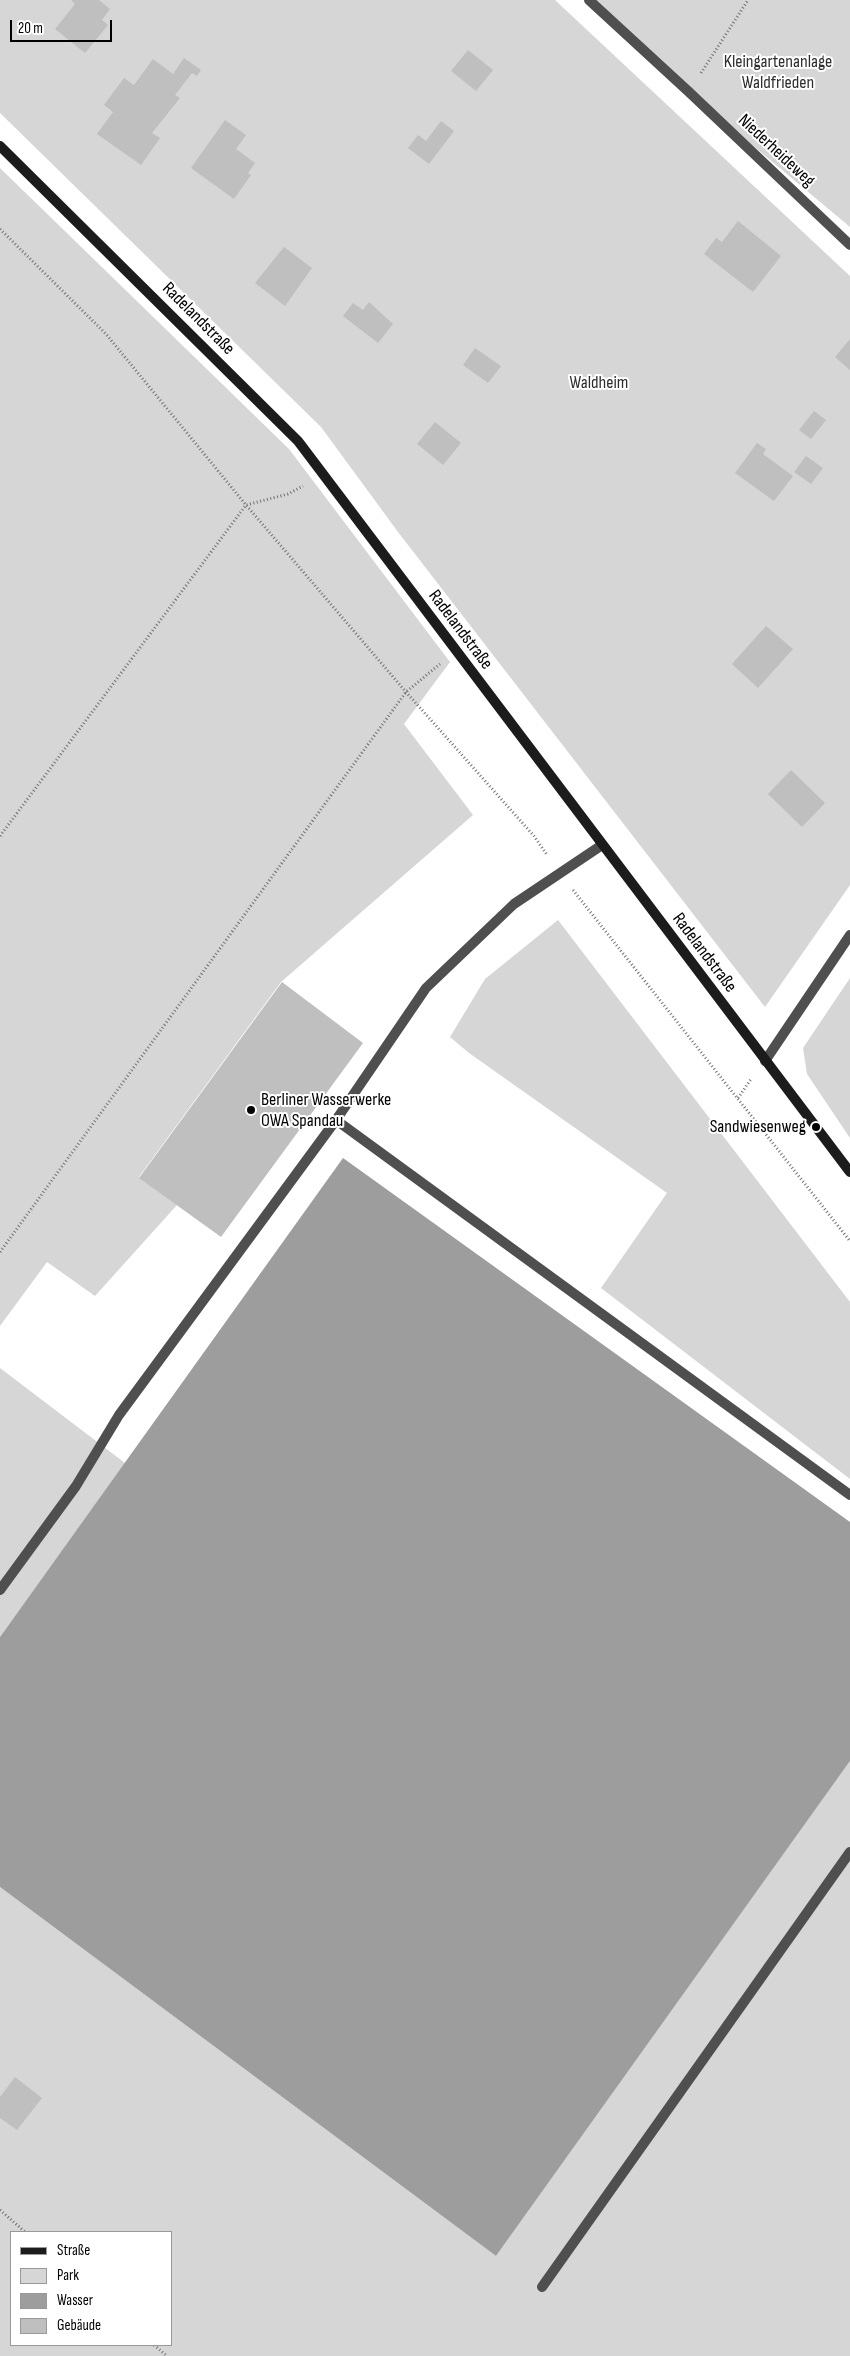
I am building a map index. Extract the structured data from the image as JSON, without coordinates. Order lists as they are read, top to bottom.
{
  "streets": {
    "street": ["Niederheideweg", "Radelandstraße"]
  },
  "parks": ["Kleingartenanlage Waldfrieden", "Waldheim"],
  "places": ["Berliner Wasserwerke OWA Spandau", "Sandwiesenweg"],
  "legend": [
    "Straße",
    "Park",
    "Wasser",
    "Gebäude"
  ],
  "scale_bar": "20 m"
}
